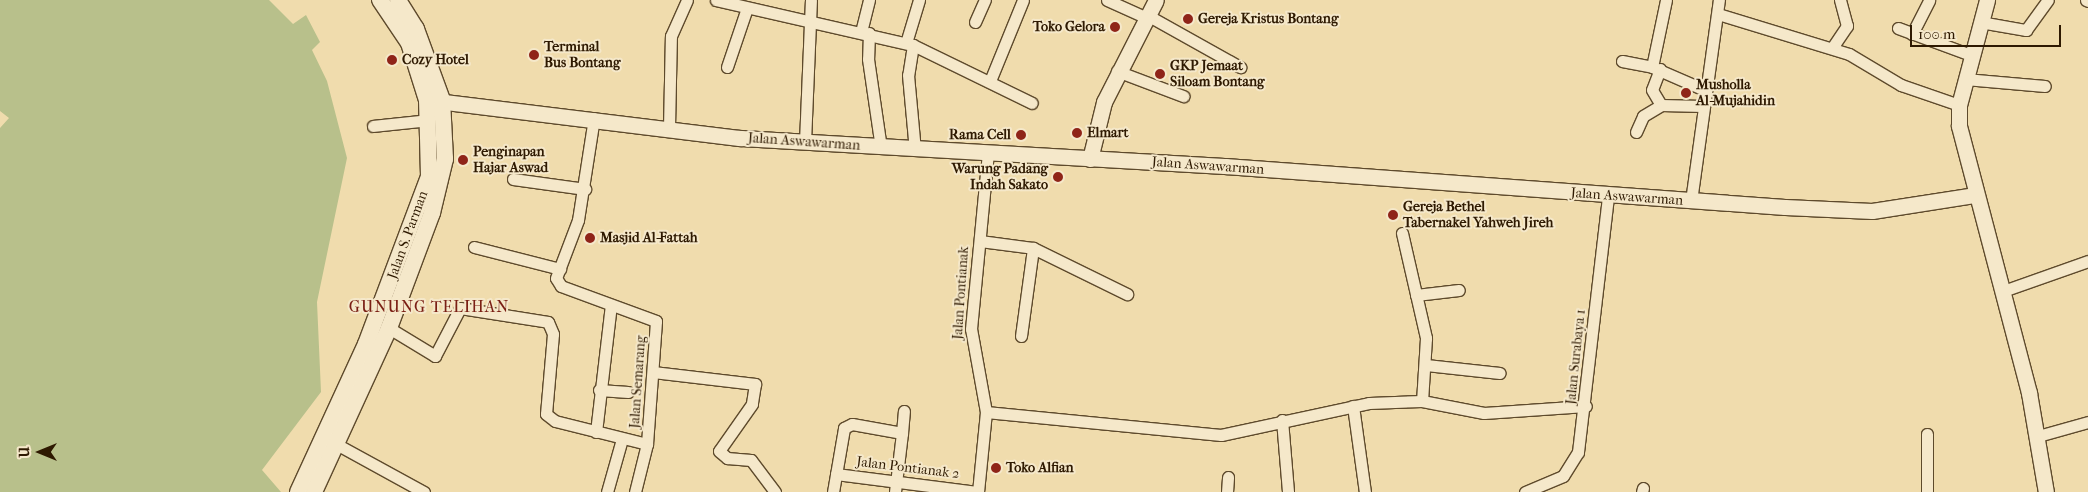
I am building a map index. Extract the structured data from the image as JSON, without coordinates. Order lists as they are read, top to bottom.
{
  "streets": {
    "main road": ["Jalan S. Parman"],
    "street": [
      "Jalan Aswawarman",
      "Jalan Pontianak",
      "Jalan Surabaya 1",
      "Jalan Semarang",
      "Jalan Pontianak 2"
    ]
  },
  "crossings": [
    ["Jalan Aswawarman", "Jalan S. Parman"],
    ["Jalan Aswawarman", "Jalan Pontianak"],
    ["Jalan Aswawarman", "Jalan Surabaya 1"],
    ["Jalan Pontianak", "Jalan Pontianak 2"]
  ],
  "districts": ["GUNUNG TELIHAN"],
  "places": [
    "Gereja Kristus Bontang",
    "Toko Gelora",
    "Terminal Bus Bontang",
    "Cozy Hotel",
    "GKP Jemaat Siloam Bontang",
    "Musholla Al-Mujahidin",
    "Elmart",
    "Rama Cell",
    "Penginapan Hajar Aswad",
    "Warung Padang Indah Sakato",
    "Gereja Bethel Tabernakel Yahweh Jireh",
    "Masjid Al-Fattah",
    "Toko Alfian"
  ],
  "scale_bar": "100 m",
  "north": "left"
}
